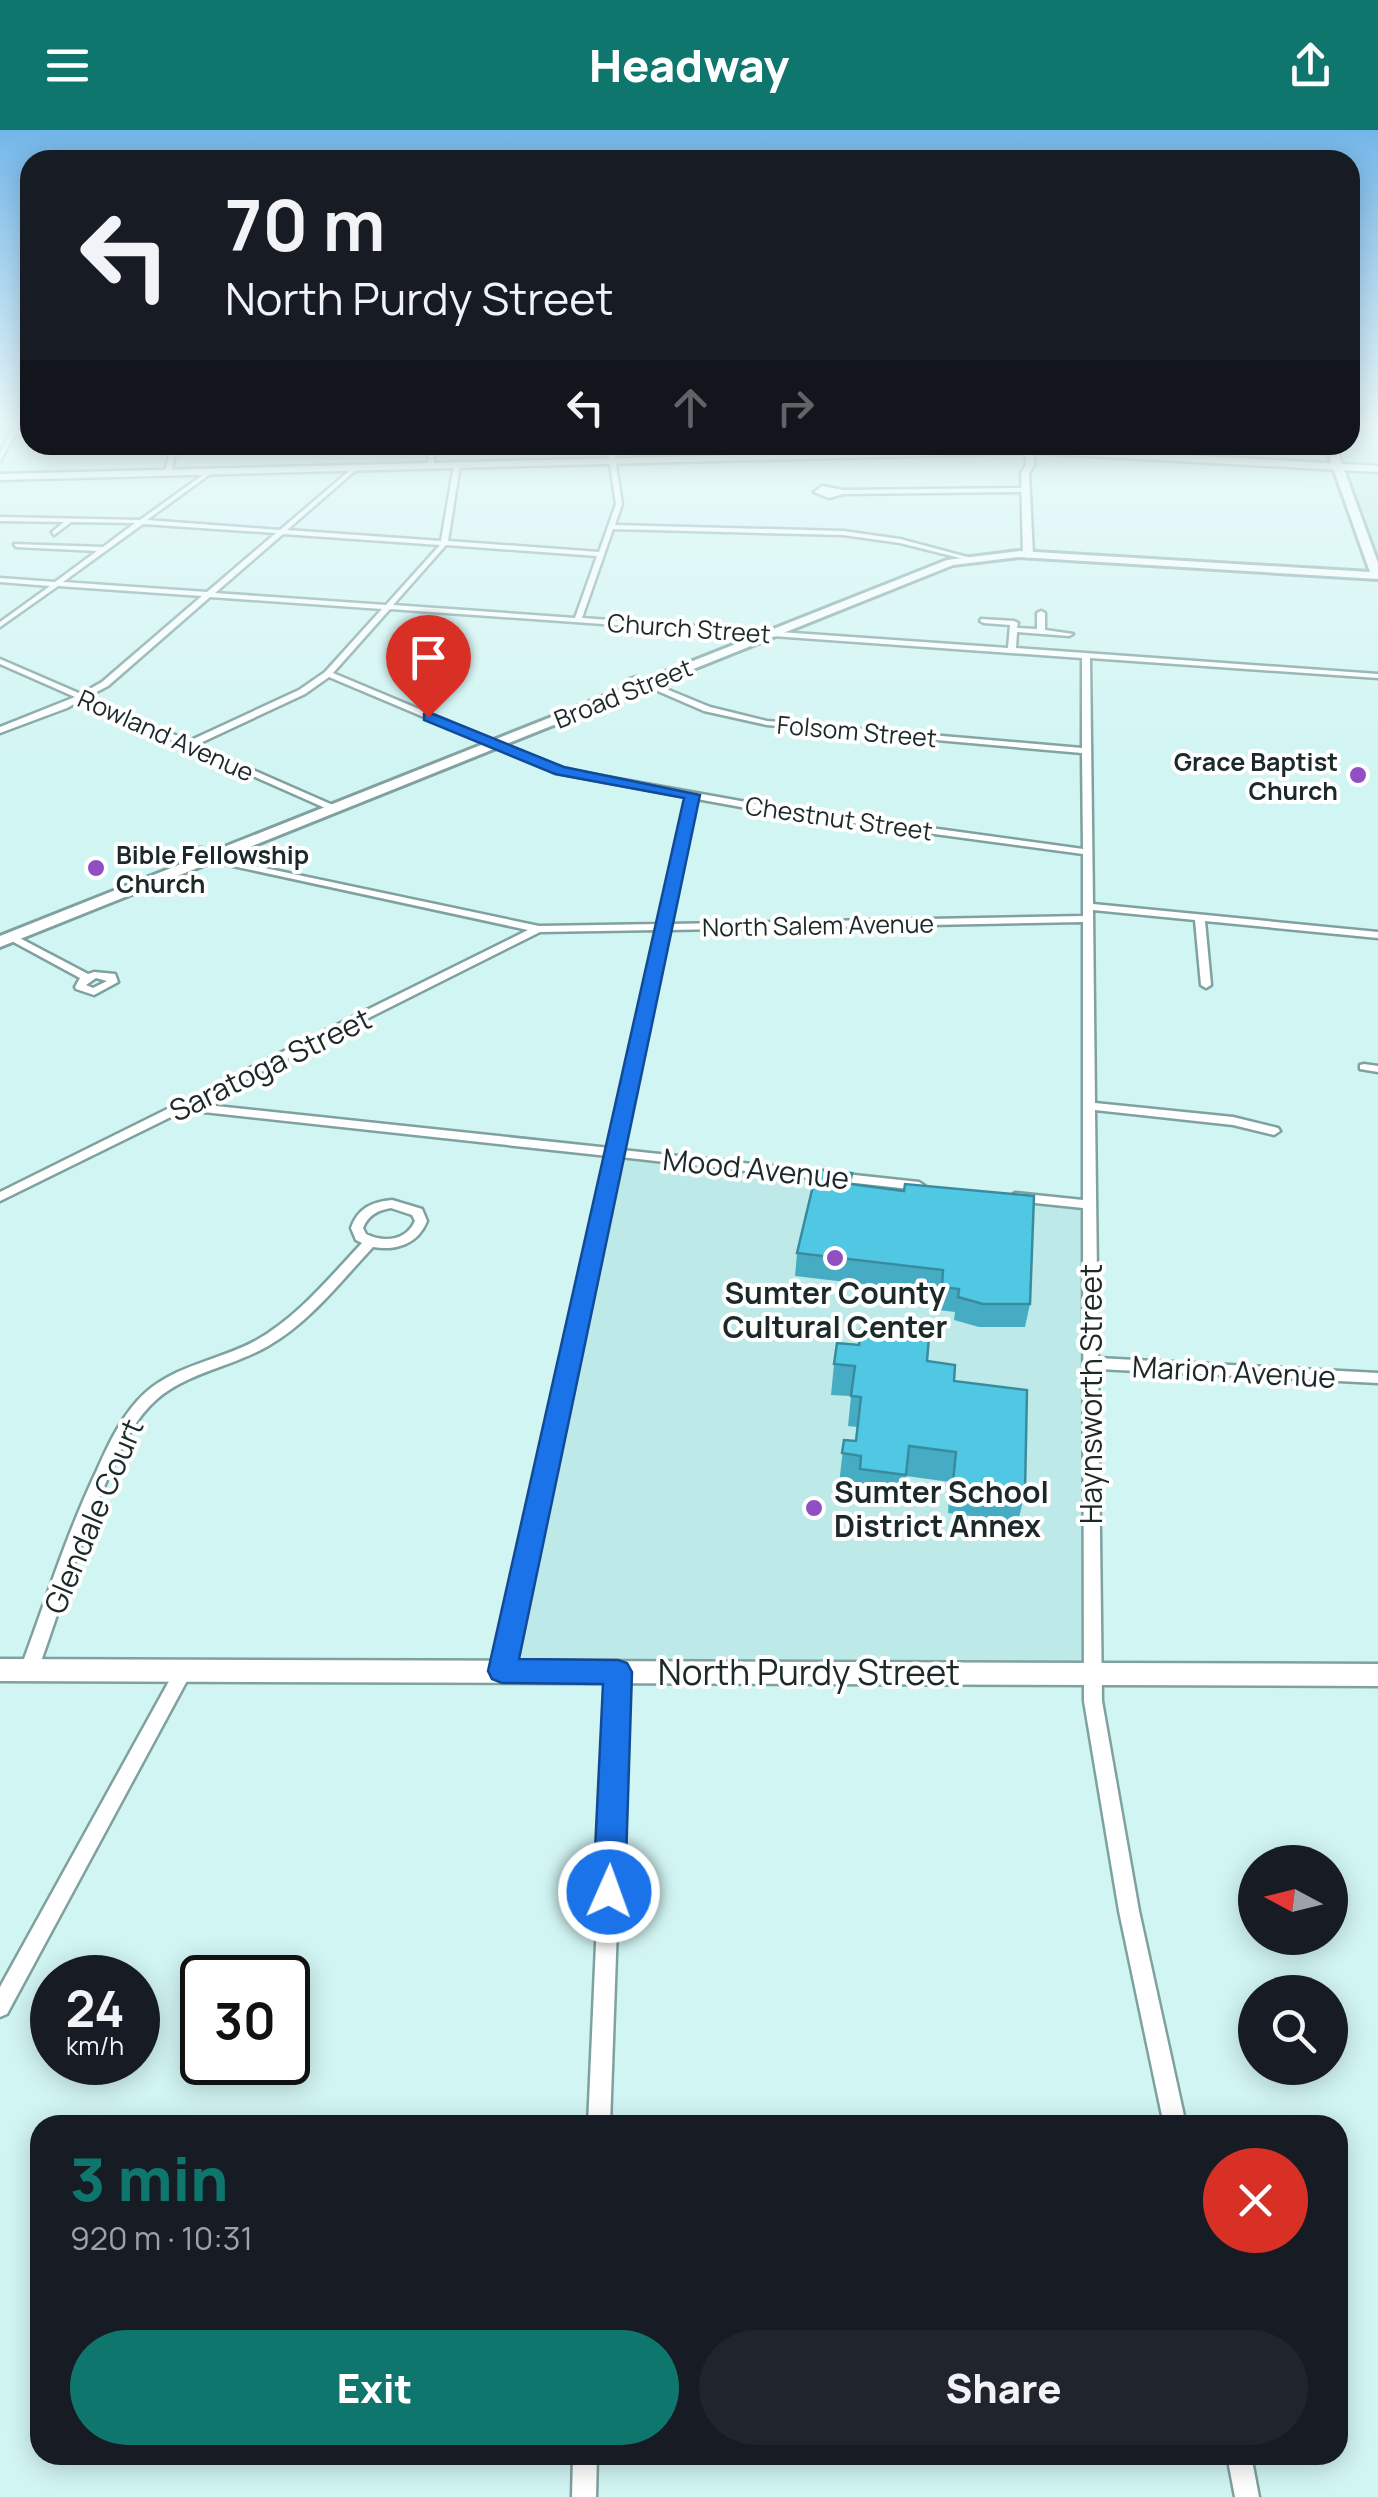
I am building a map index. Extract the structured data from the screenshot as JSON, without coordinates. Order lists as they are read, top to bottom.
{
  "streets": {
    "main road": ["Broad Street", "North Purdy Street"],
    "street": [
      "Church Street",
      "Folsom Street",
      "Rowland Avenue",
      "Chestnut Street",
      "North Salem Avenue",
      "Saratoga Street",
      "Mood Avenue",
      "Marion Avenue",
      "Haynsworth Street",
      "Glendale Court"
    ]
  },
  "crossings": [
    ["Church Street", "Broad Street"],
    ["Church Street", "Haynsworth Street"],
    ["Broad Street", "Folsom Street"],
    ["Broad Street", "Rowland Avenue"],
    ["Broad Street", "Chestnut Street"],
    ["Broad Street", "North Salem Avenue"],
    ["Folsom Street", "Haynsworth Street"],
    ["Chestnut Street", "Haynsworth Street"],
    ["North Salem Avenue", "Saratoga Street"],
    ["North Salem Avenue", "Haynsworth Street"],
    ["Saratoga Street", "Mood Avenue"],
    ["Marion Avenue", "Haynsworth Street"],
    ["Haynsworth Street", "North Purdy Street"],
    ["Glendale Court", "North Purdy Street"]
  ],
  "places": [
    "Grace Baptist Church",
    "Bible Fellowship Church",
    "Sumter County Cultural Center",
    "Sumter School District Annex"
  ],
  "north": "left",
  "page": {
    "header": "Headway",
    "turn": ["70 m", "North Purdy Street"],
    "speed": "24 km/h",
    "limit": "30",
    "heading": ["3 min", "920 m · 10:31"],
    "buttons": ["Exit", "Share"]
  }
}
